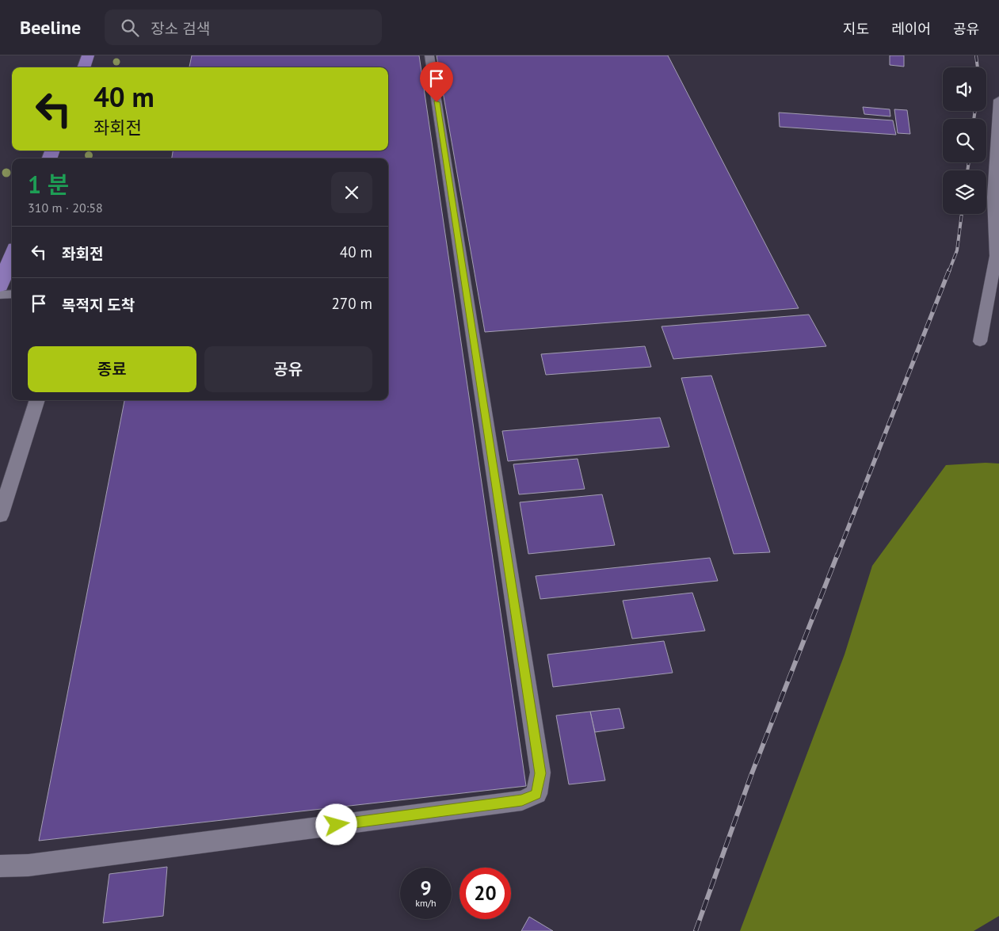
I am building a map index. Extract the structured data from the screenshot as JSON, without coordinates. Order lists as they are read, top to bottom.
{
  "page": {
    "header": "Beeline",
    "search": "장소 검색",
    "nav": ["지도", "레이어", "공유"],
    "turn": ["40 m", "좌회전"],
    "heading": ["1 분", "310 m · 20:58"],
    "list": [
      {
        "name": "좌회전",
        "value": "40 m"
      },
      {
        "name": "목적지 도착",
        "value": "270 m"
      }
    ],
    "buttons": ["종료", "공유"],
    "speed": "9 km/h",
    "limit": "20"
  }
}
